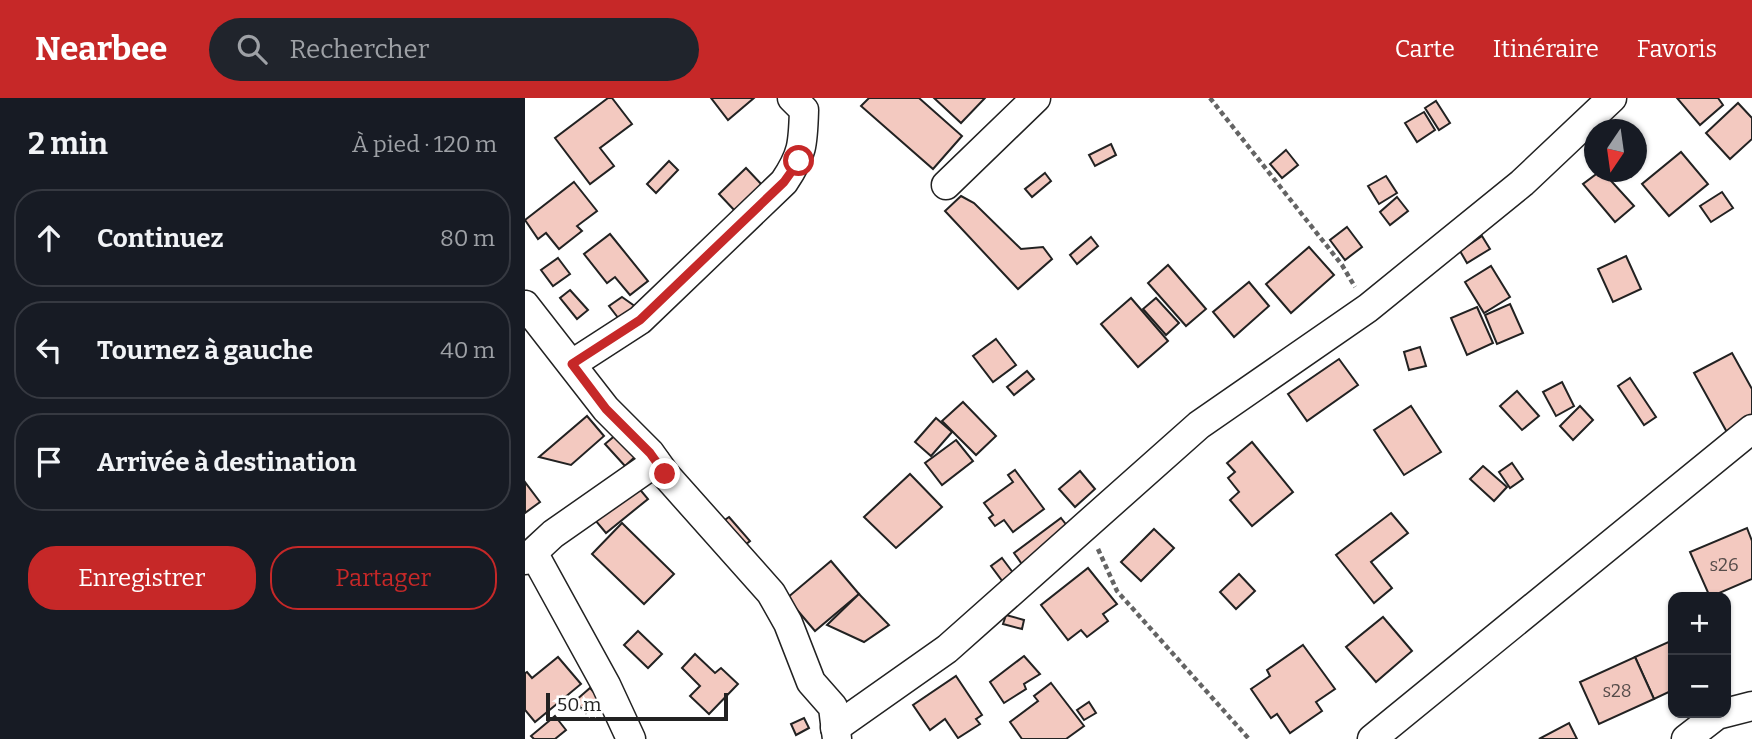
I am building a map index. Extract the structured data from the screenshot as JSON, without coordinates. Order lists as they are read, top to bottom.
{
  "house_numbers": ["s26", "s28"],
  "scale_bar": "50 m",
  "north": "bottom",
  "page": {
    "header": "Nearbee",
    "search": "Rechercher",
    "nav": ["Carte", "Itinéraire", "Favoris"],
    "heading": ["2 min", "À pied · 120 m"],
    "list": [
      ["Continuez", "80 m"],
      ["Tournez à gauche", "40 m"],
      "Arrivée à destination"
    ],
    "buttons": ["Enregistrer", "Partager"],
    "map_buttons": ["+", "−"],
    "scale": "50 m"
  }
}
